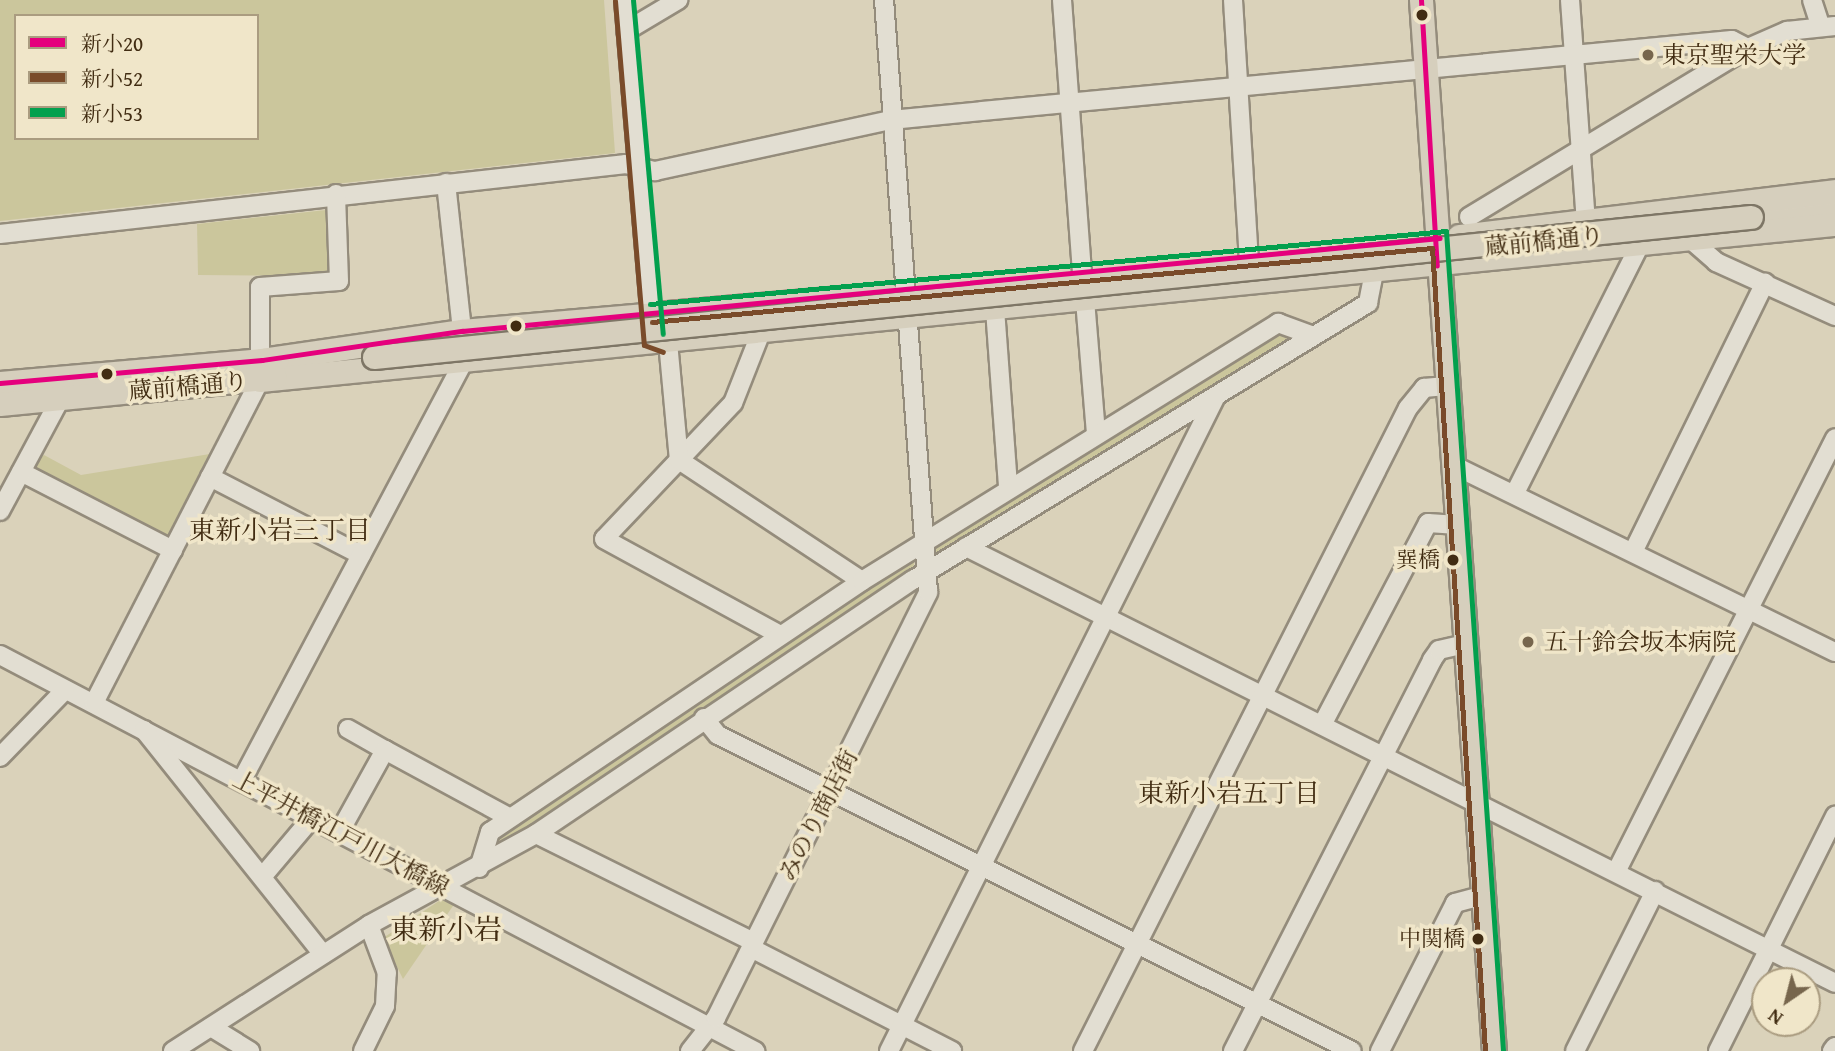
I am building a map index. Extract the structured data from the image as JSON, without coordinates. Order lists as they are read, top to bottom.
{
  "streets": {
    "main road": ["蔵前橋通り"],
    "street": ["みのり商店街", "上平井橋江戸川大橋線"]
  },
  "crossings": [
    ["みのり商店街", "上平井橋江戸川大橋線"]
  ],
  "districts": ["東新小岩三丁目", "東新小岩五丁目", "東新小岩"],
  "places": [
    "東京聖栄大学",
    "巽橋",
    "五十鈴会坂本病院",
    "中関橋"
  ],
  "lines": ["transit line 新小20", "transit line 新小53", "transit line 新小52"],
  "legend": ["新小20", "新小52", "新小53"],
  "north": "bottom left"
}
